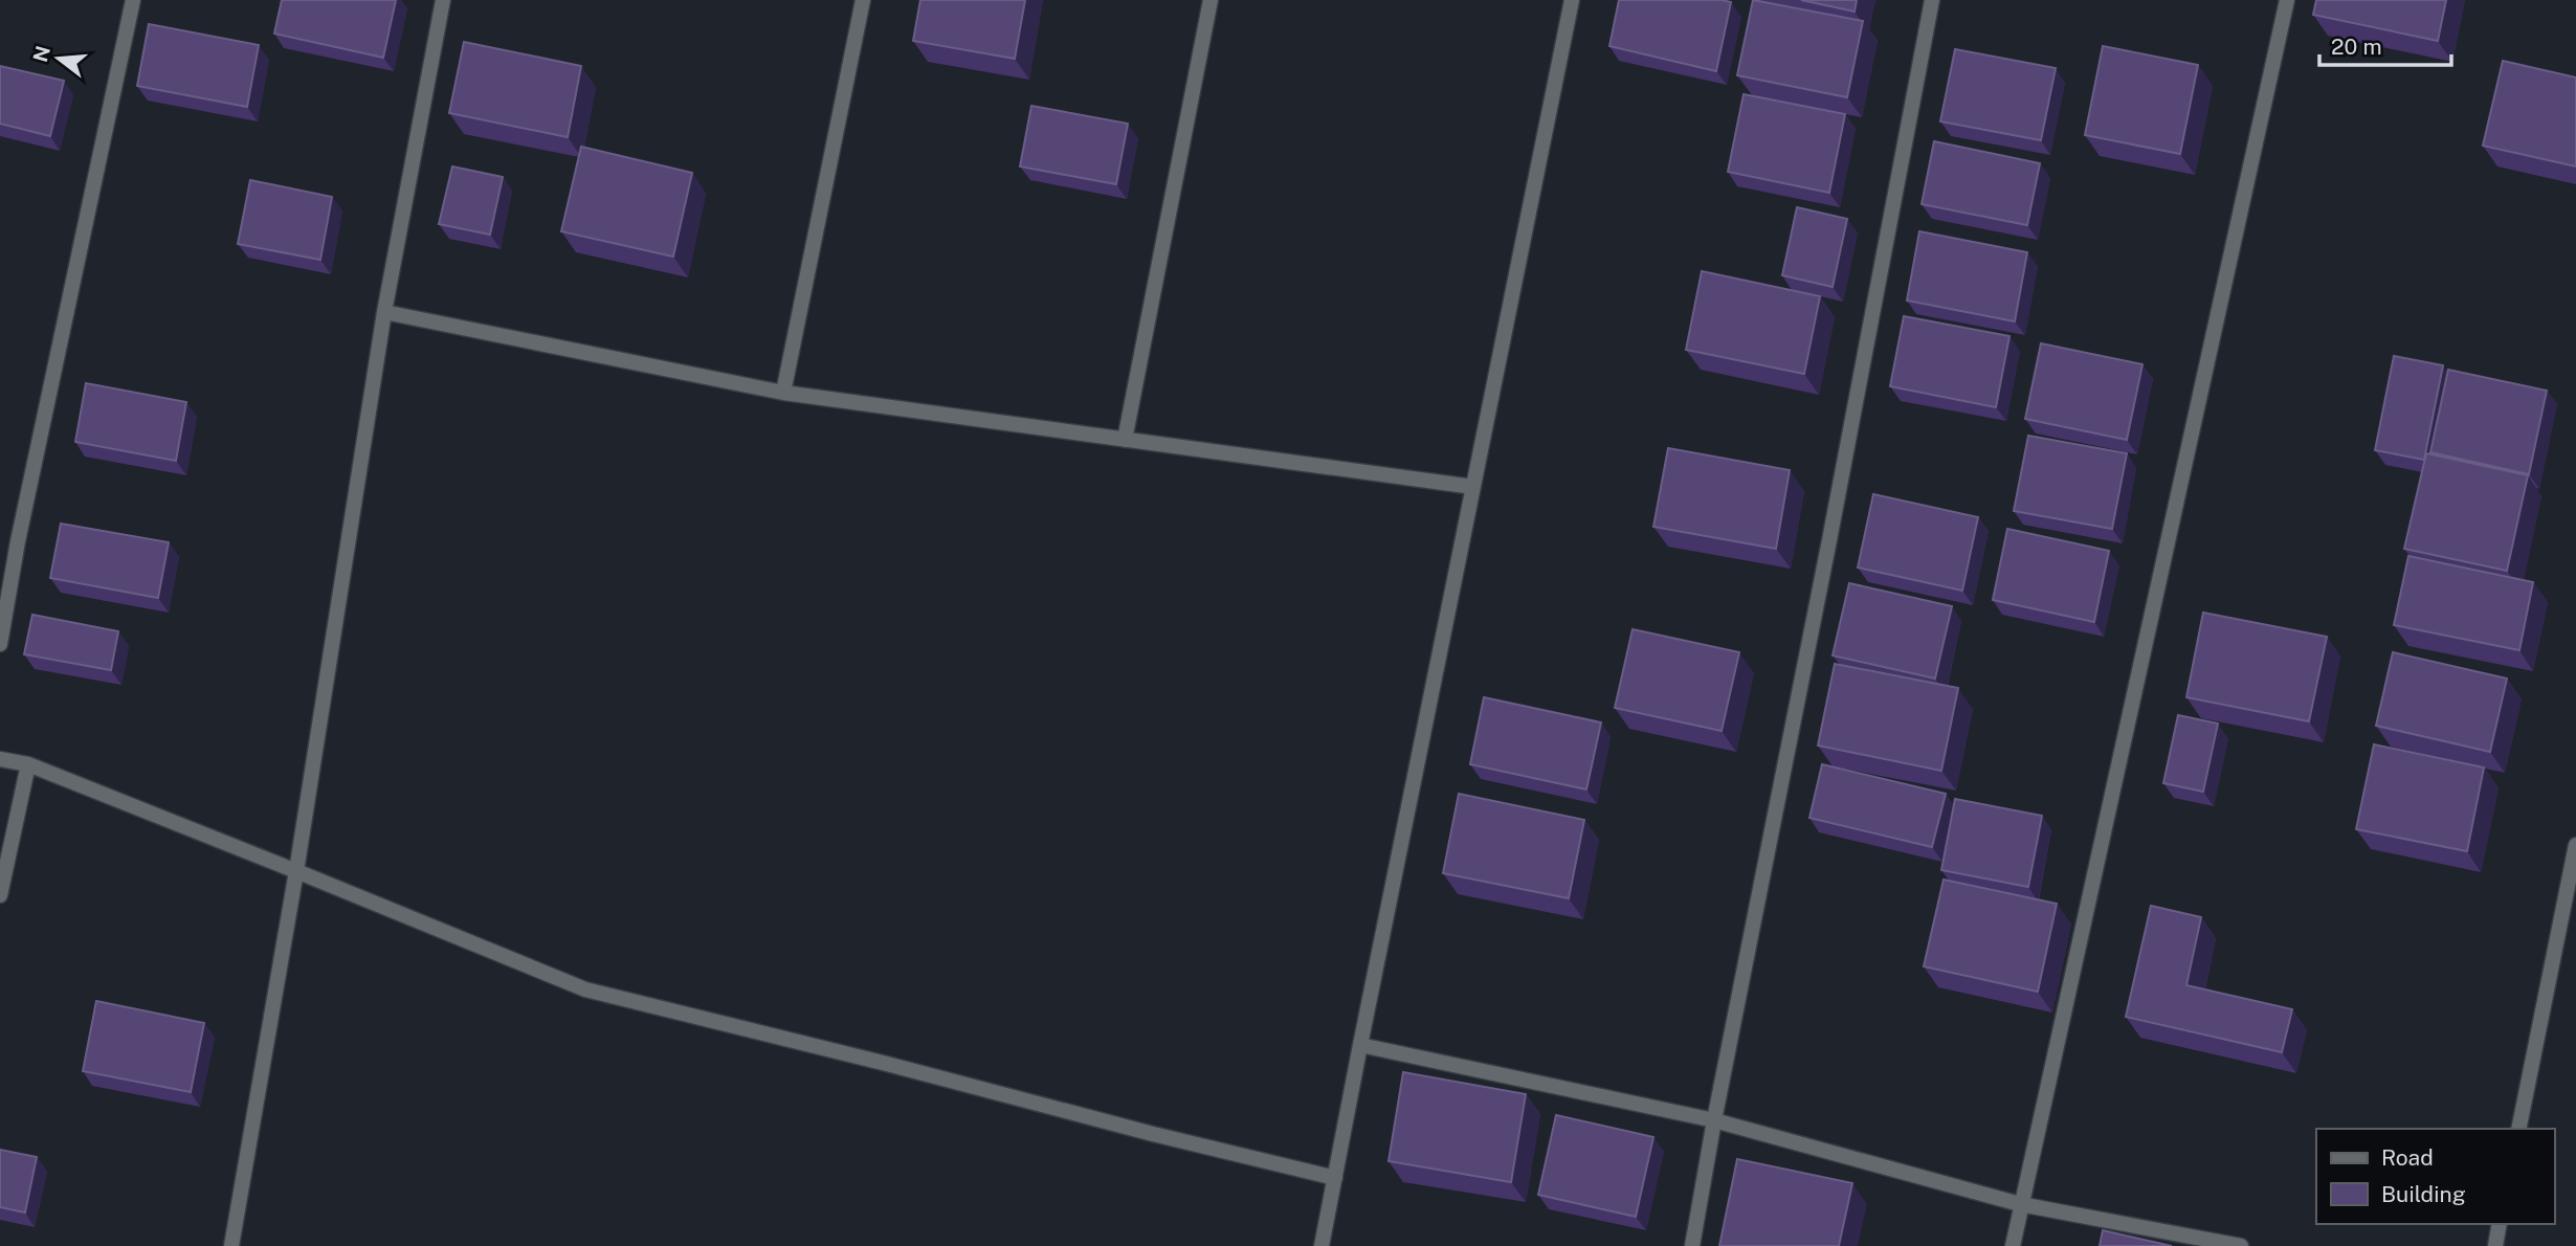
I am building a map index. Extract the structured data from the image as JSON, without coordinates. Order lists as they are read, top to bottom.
{
  "legend": ["Road", "Building"],
  "scale_bar": "20 m",
  "north": "left"
}
